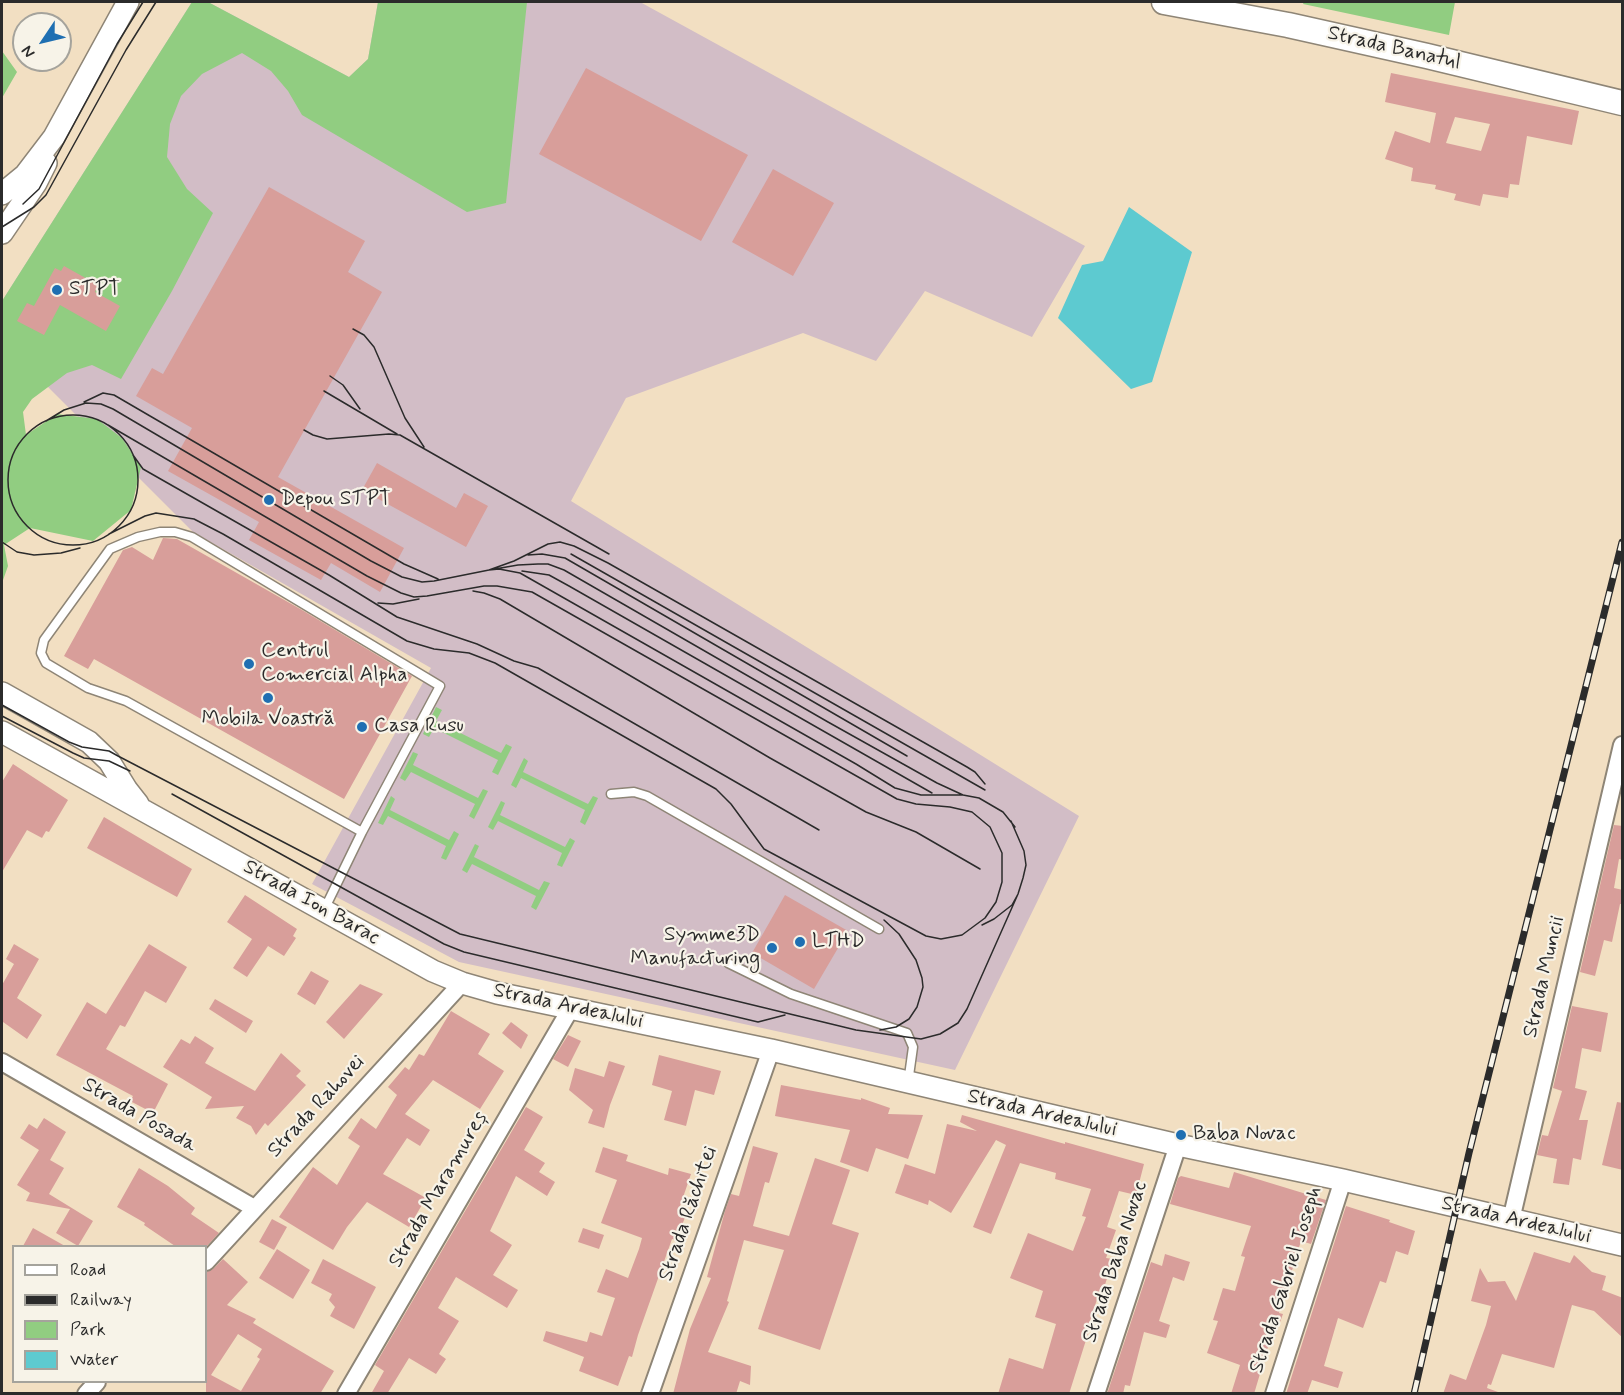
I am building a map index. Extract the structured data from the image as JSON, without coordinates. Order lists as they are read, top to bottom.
{
  "streets": {
    "main road": ["Strada Banatul"],
    "street": [
      "Strada Ion Barac",
      "Strada Muncii",
      "Strada Ardealului",
      "Strada Rahovei",
      "Strada Posada",
      "Strada Maramureș",
      "Strada Răchitei",
      "Strada Baba Novac",
      "Strada Gabriel Joseph"
    ]
  },
  "crossings": [
    ["Strada Ion Barac", "Strada Ardealului"],
    ["Strada Ion Barac", "Strada Rahovei"],
    ["Strada Muncii", "Strada Ardealului"],
    ["Strada Ardealului", "Strada Rahovei"],
    ["Strada Ardealului", "Strada Maramureș"],
    ["Strada Ardealului", "Strada Răchitei"],
    ["Strada Ardealului", "Strada Baba Novac"],
    ["Strada Ardealului", "Strada Gabriel Joseph"],
    ["Strada Rahovei", "Strada Posada"]
  ],
  "places": [
    "STPT",
    "Depou STPT",
    "Centrul Comercial Alpha",
    "Mobila Voastră",
    "Casa Rusu",
    "LTHD",
    "Symme3D Manufacturing",
    "Baba Novac"
  ],
  "legend": [
    "Road",
    "Railway",
    "Park",
    "Water"
  ],
  "north": "bottom left"
}
